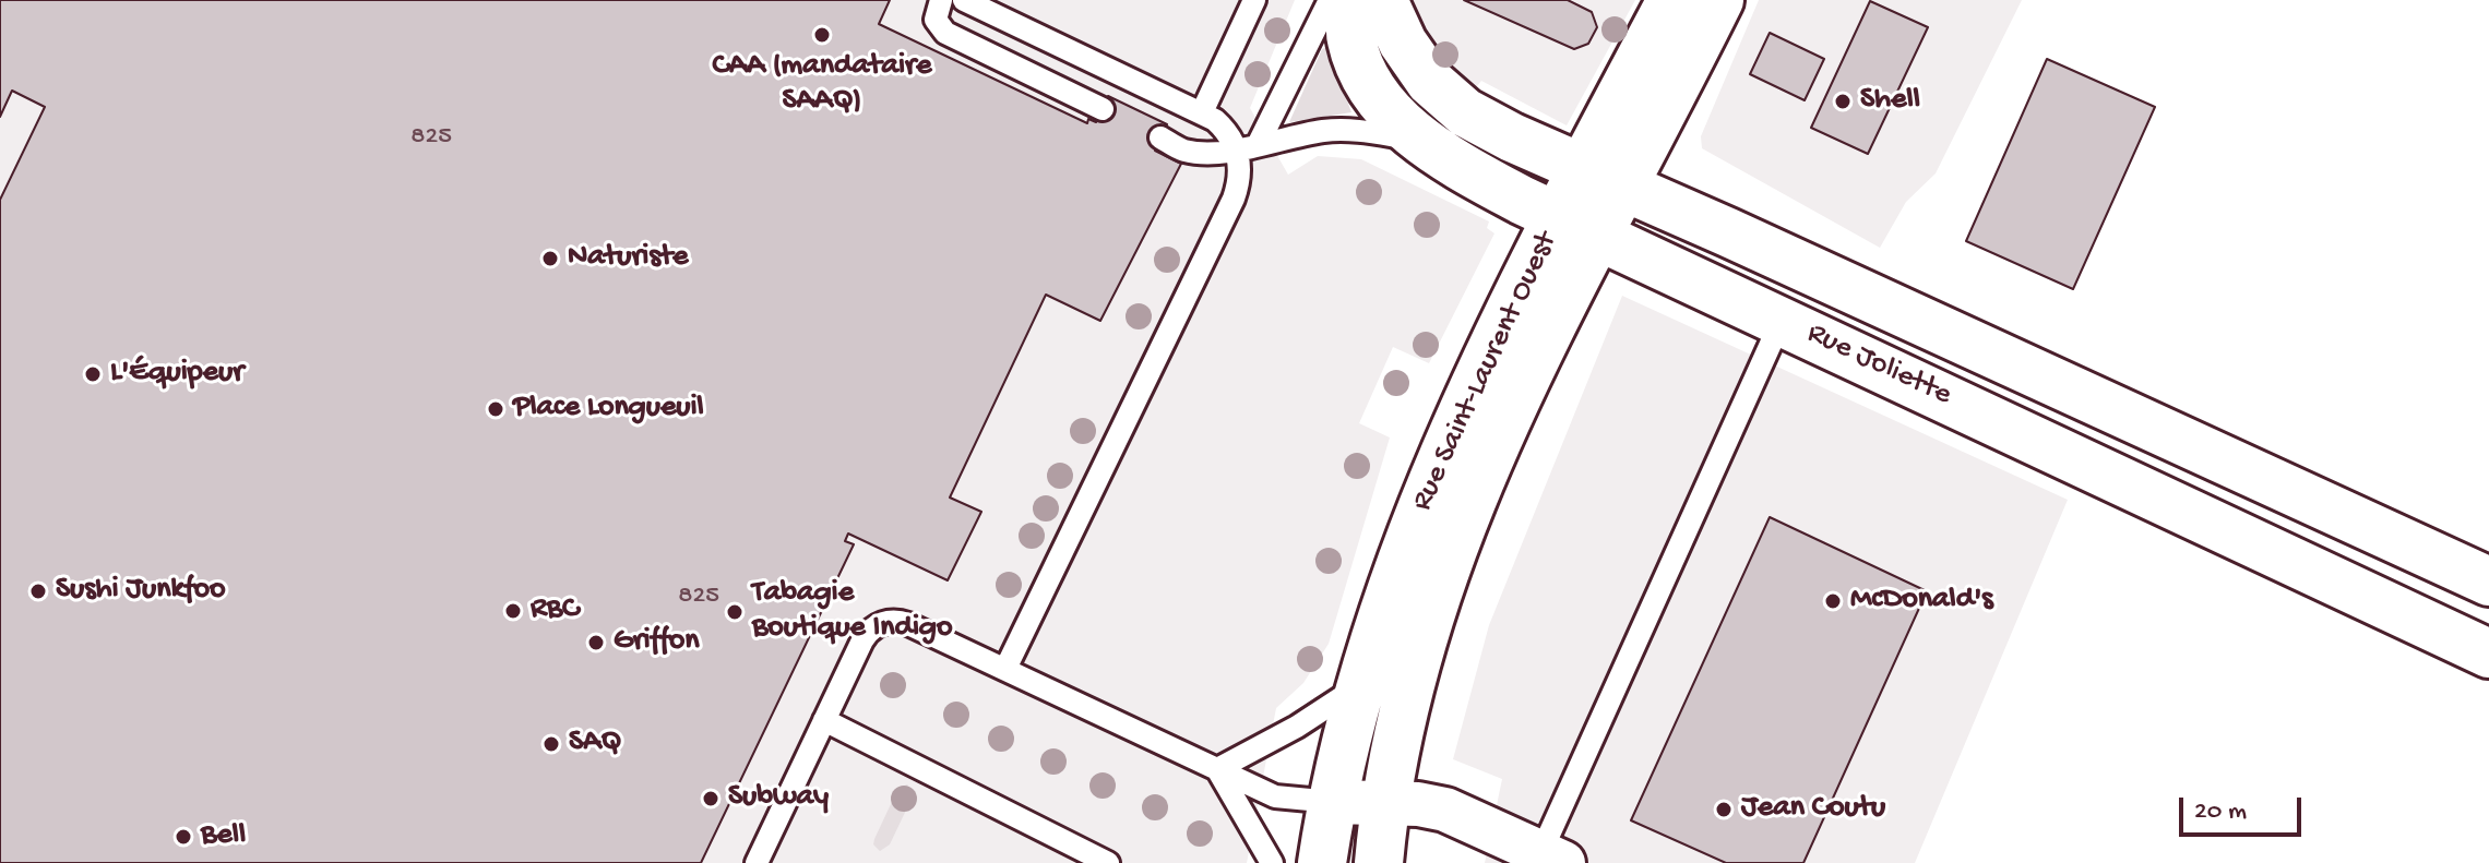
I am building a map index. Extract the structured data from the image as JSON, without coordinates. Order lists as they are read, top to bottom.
{
  "streets": {
    "street": ["Rue Joliette", "Rue Saint-Laurent Ouest"]
  },
  "crossings": [
    ["Rue Joliette", "Rue Saint-Laurent Ouest"]
  ],
  "places": [
    "CAA (mandataire SAAQ)",
    "Shell",
    "Naturiste",
    "L'Équipeur",
    "Place Longueuil",
    "Sushi Junkfoo",
    "McDonald's",
    "RBC",
    "Tabagie Boutique Indigo",
    "Griffon",
    "SAQ",
    "Subway",
    "Jean Coutu",
    "Bell"
  ],
  "house_numbers": ["825", "825"],
  "scale_bar": "20 m"
}
